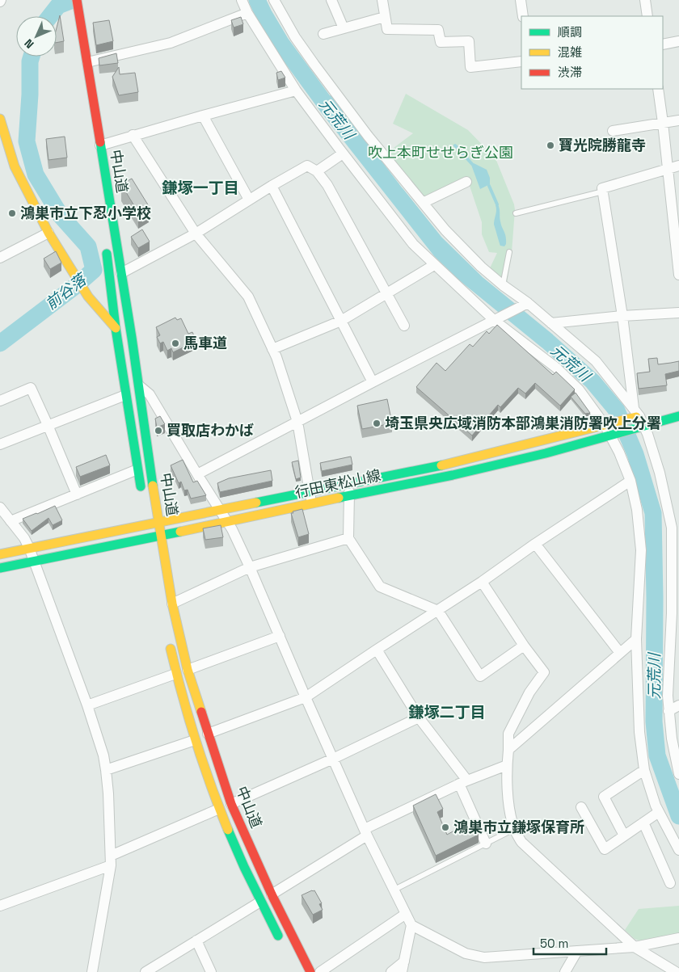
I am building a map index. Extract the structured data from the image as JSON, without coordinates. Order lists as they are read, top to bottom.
{
  "streets": {
    "main road": ["中山道", "行田東松山線"]
  },
  "crossings": [
    ["中山道", "行田東松山線"]
  ],
  "districts": ["鎌塚一丁目", "鎌塚二丁目"],
  "water": ["元荒川", "前谷落"],
  "parks": ["吹上本町せせらぎ公園"],
  "places": [
    "寶光院勝龍寺",
    "鴻巣市立下忍小学校",
    "馬車道",
    "埼玉県央広域消防本部鴻巣消防署吹上分署",
    "買取店わかば",
    "鴻巣市立鎌塚保育所"
  ],
  "legend": ["順調", "混雑", "渋滞"],
  "scale_bar": "50 m",
  "north": "bottom left"
}
